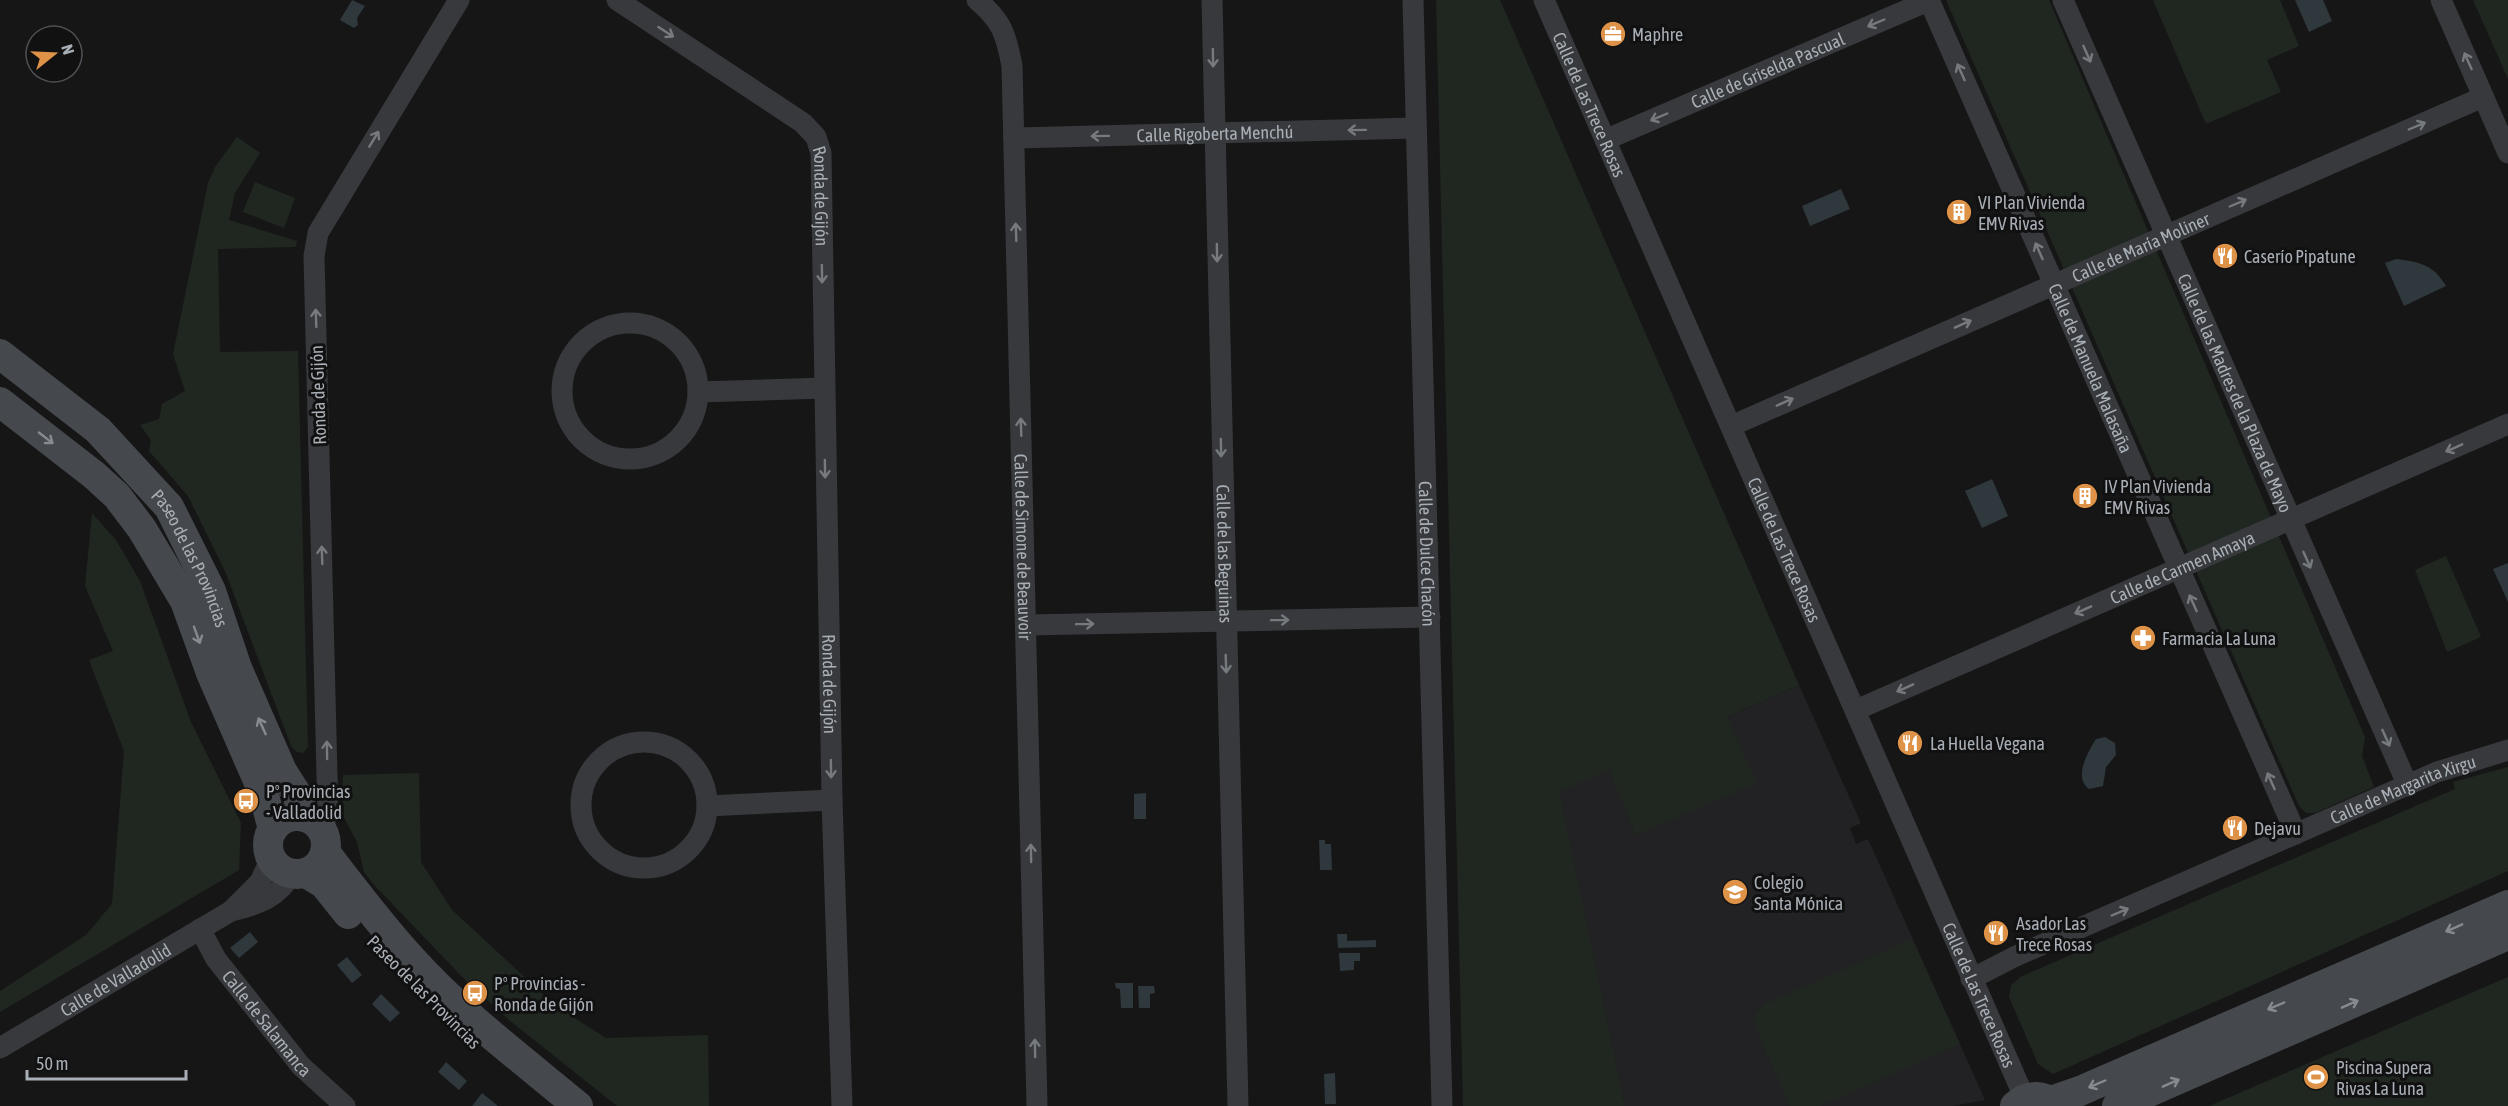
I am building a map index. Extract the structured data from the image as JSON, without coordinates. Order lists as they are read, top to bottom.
{
  "streets": {
    "street": [
      "Calle de Griselda Pascual",
      "Calle de Las Trece Rosas",
      "Calle Rigoberta Menchú",
      "Ronda de Gijón",
      "Calle de María Moliner",
      "Calle de Manuela Malasaña",
      "Calle de las Madres de la Plaza de Mayo",
      "Calle de Simone de Beauvoir",
      "Calle de las Beguinas",
      "Calle de Dulce Chacón",
      "Paseo de las Provincias",
      "Calle de Carmen Amaya",
      "Calle de Margarita Xirgu",
      "Calle de Valladolid",
      "Calle de Salamanca"
    ]
  },
  "crossings": [
    ["Calle de Griselda Pascual", "Calle de Las Trece Rosas"],
    ["Calle de Griselda Pascual", "Calle de Manuela Malasaña"],
    ["Calle de Las Trece Rosas", "Calle de María Moliner"],
    ["Calle de Las Trece Rosas", "Calle de Carmen Amaya"],
    ["Calle de Las Trece Rosas", "Calle de Margarita Xirgu"],
    ["Calle Rigoberta Menchú", "Calle de Simone de Beauvoir"],
    ["Calle Rigoberta Menchú", "Calle de las Beguinas"],
    ["Calle Rigoberta Menchú", "Calle de Dulce Chacón"],
    ["Ronda de Gijón", "Paseo de las Provincias"],
    ["Ronda de Gijón", "Calle de Valladolid"],
    ["Calle de María Moliner", "Calle de Manuela Malasaña"],
    ["Calle de María Moliner", "Calle de las Madres de la Plaza de Mayo"],
    ["Calle de Manuela Malasaña", "Calle de Carmen Amaya"],
    ["Calle de Manuela Malasaña", "Calle de Margarita Xirgu"],
    ["Calle de las Madres de la Plaza de Mayo", "Calle de Carmen Amaya"],
    ["Calle de las Madres de la Plaza de Mayo", "Calle de Margarita Xirgu"],
    ["Paseo de las Provincias", "Calle de Valladolid"],
    ["Calle de Valladolid", "Calle de Salamanca"]
  ],
  "one_way": [
    "Calle de Griselda Pascual",
    "Calle Rigoberta Menchú",
    "Calle de María Moliner",
    "Calle de Manuela Malasaña",
    "Calle de las Madres de la Plaza de Mayo",
    "Calle de Simone de Beauvoir",
    "Calle de las Beguinas",
    "Calle de Carmen Amaya"
  ],
  "places": {
    "office": ["Maphre"],
    "building": ["VI Plan Vivienda EMV Rivas", "IV Plan Vivienda EMV Rivas"],
    "restaurant": [
      "Caserío Pipatune",
      "La Huella Vegana",
      "Dejavu",
      "Asador Las Trece Rosas"
    ],
    "pharmacy": ["Farmacia La Luna"],
    "bus stop": ["Pº Provincias - Valladolid", "Pº Provincias - Ronda de Gijón"],
    "school or university": ["Colegio Santa Mónica"],
    "sports": ["Piscina Supera Rivas La Luna"]
  },
  "scale_bar": "50 m",
  "north": "right"
}
